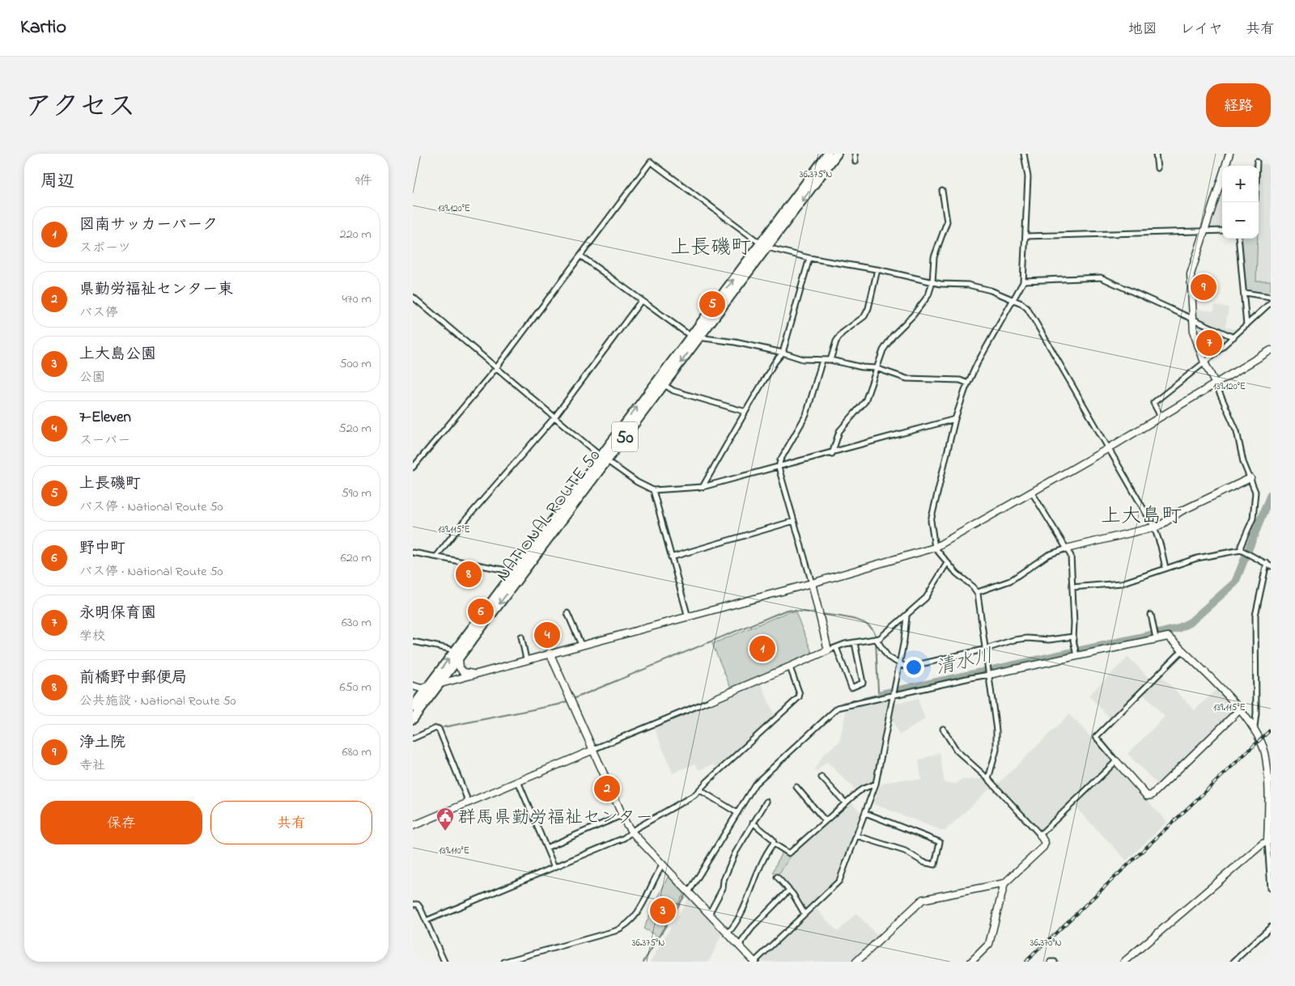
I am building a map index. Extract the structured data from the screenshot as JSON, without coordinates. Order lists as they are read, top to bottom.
{
  "streets": {
    "highway": ["50", "NATIONAL ROUTE 50"]
  },
  "districts": ["上長磯町", "上大島町"],
  "water": ["清水川"],
  "places": {
    "public building": ["群馬県勤労福祉センター"]
  },
  "page": {
    "header": "Kartio",
    "nav": ["地図", "レイヤ", "共有"],
    "title": "アクセス",
    "buttons": [
      "経路",
      ["保存", "共有"]
    ],
    "heading": ["周辺", "9件"],
    "map_buttons": ["+", "−"],
    "list": [
      {
        "mark": "1",
        "name": "図南サッカーパーク",
        "note": "スポーツ",
        "value": "220 m"
      },
      {
        "mark": "2",
        "name": "県勤労福祉センター東",
        "note": "バス停",
        "value": "470 m"
      },
      {
        "mark": "3",
        "name": "上大島公園",
        "note": "公園",
        "value": "500 m"
      },
      {
        "mark": "4",
        "name": "7-Eleven",
        "note": "スーパー",
        "value": "520 m"
      },
      {
        "mark": "5",
        "name": "上長磯町",
        "note": "バス停 · National Route 50",
        "value": "590 m"
      },
      {
        "mark": "6",
        "name": "野中町",
        "note": "バス停 · National Route 50",
        "value": "620 m"
      },
      {
        "mark": "7",
        "name": "永明保育園",
        "note": "学校",
        "value": "630 m"
      },
      {
        "mark": "8",
        "name": "前橋野中郵便局",
        "note": "公共施設 · National Route 50",
        "value": "650 m"
      },
      {
        "mark": "9",
        "name": "浄土院",
        "note": "寺社",
        "value": "680 m"
      }
    ],
    "pins": [
      "9",
      "5",
      "7",
      "8",
      "6",
      "4",
      "1",
      "2",
      "3"
    ]
  },
  "coordinates": [
    "36.375°N",
    "139.120°E",
    "139.115°E",
    "139.110°E",
    "36.370°N"
  ]
}
